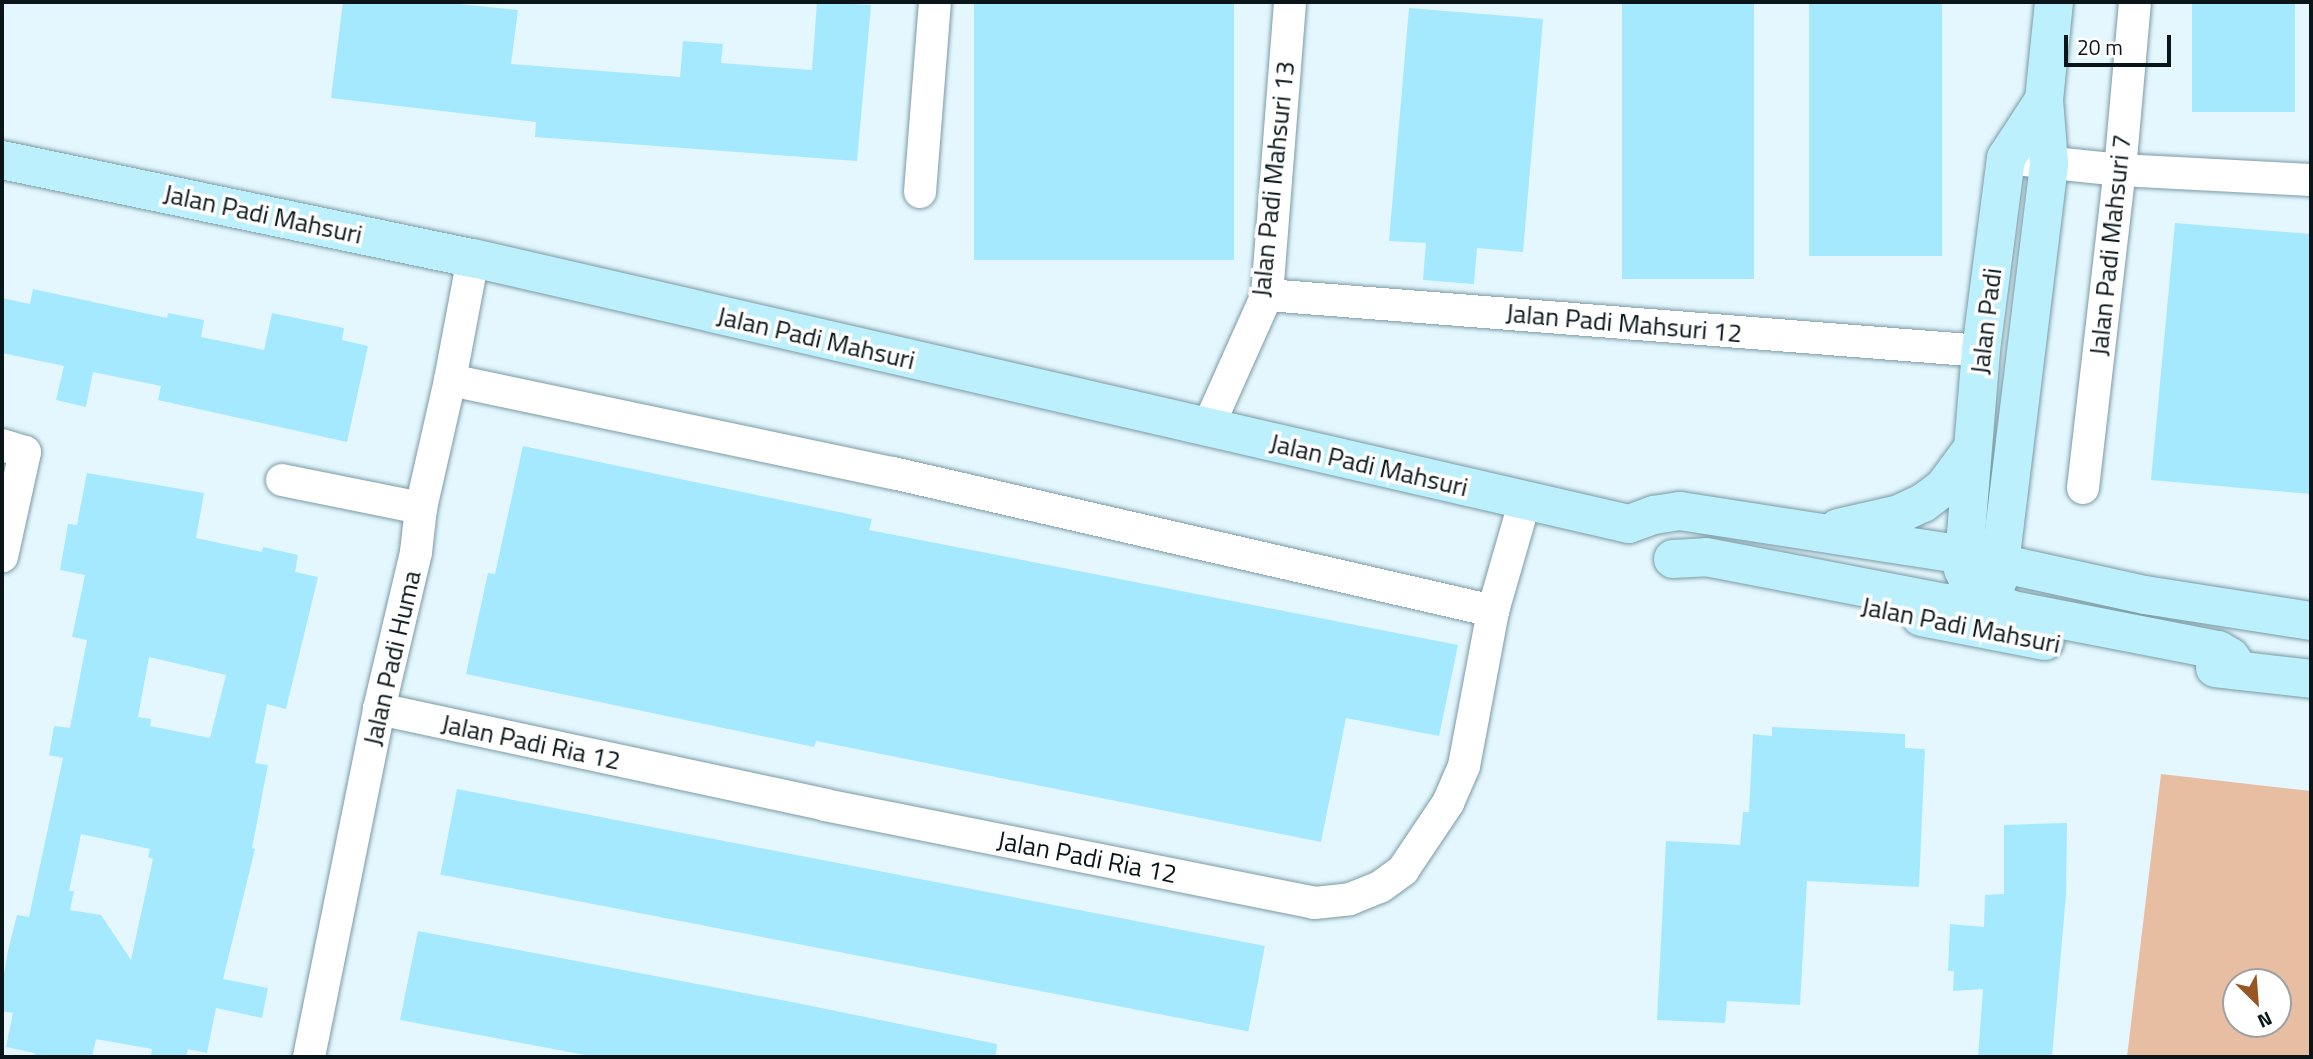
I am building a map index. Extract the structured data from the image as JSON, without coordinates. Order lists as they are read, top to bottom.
{
  "streets": {
    "main road": ["Jalan Padi Mahsuri", "Jalan Padi"],
    "street": [
      "Jalan Padi Mahsuri 13",
      "Jalan Padi Mahsuri 7",
      "Jalan Padi Mahsuri 12",
      "Jalan Padi Huma",
      "Jalan Padi Ria 12"
    ]
  },
  "crossings": [
    ["Jalan Padi Mahsuri 13", "Jalan Padi Mahsuri"],
    ["Jalan Padi Mahsuri 13", "Jalan Padi Mahsuri 12"],
    ["Jalan Padi Mahsuri", "Jalan Padi Huma"],
    ["Jalan Padi Mahsuri", "Jalan Padi Ria 12"],
    ["Jalan Padi", "Jalan Padi Mahsuri 12"],
    ["Jalan Padi Huma", "Jalan Padi Ria 12"]
  ],
  "scale_bar": "20 m",
  "north": "bottom right"
}
